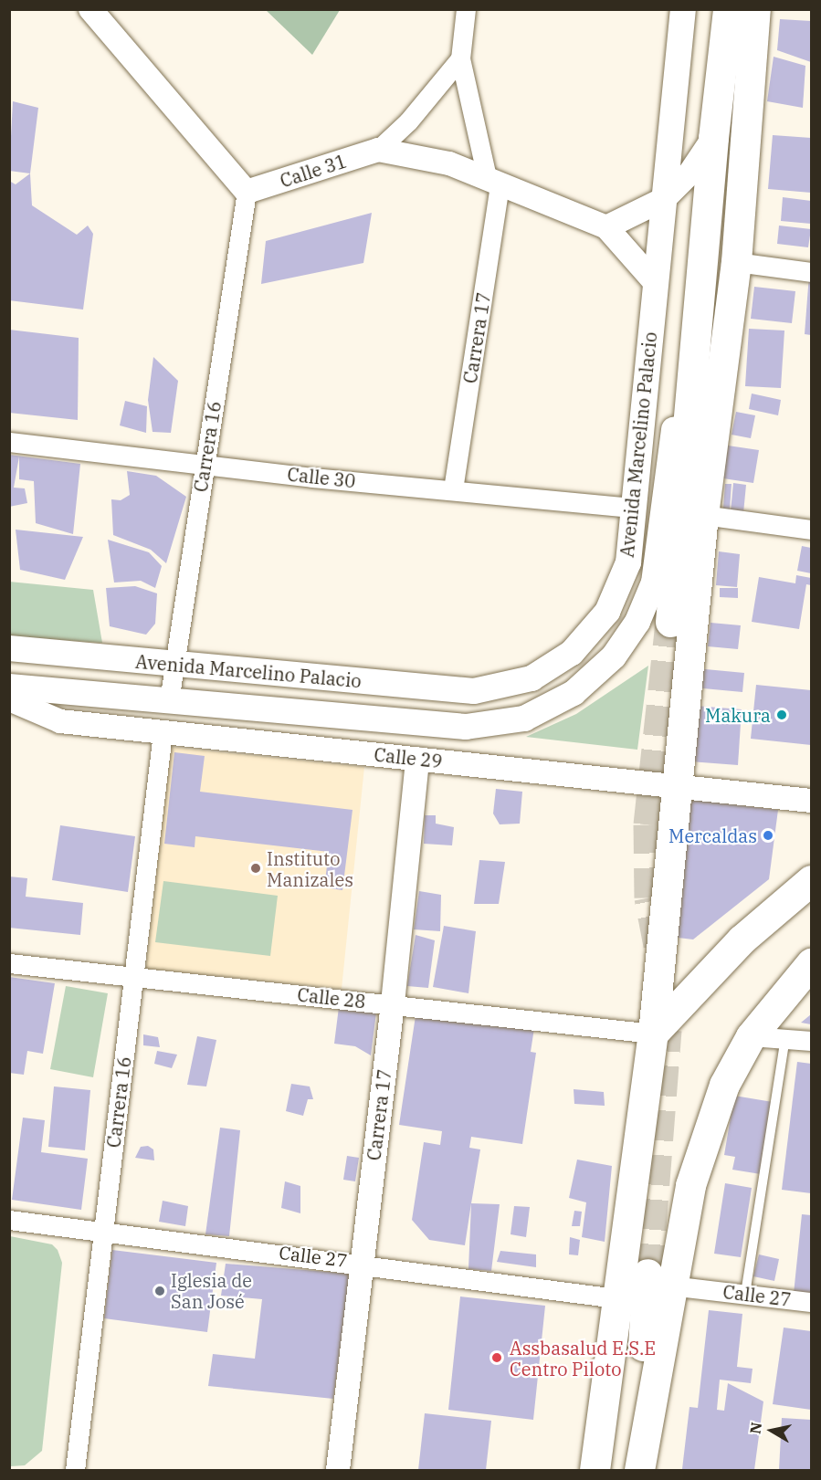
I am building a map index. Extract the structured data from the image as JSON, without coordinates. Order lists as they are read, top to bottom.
{
  "streets": {
    "main road": ["Avenida Marcelino Palacio"],
    "street": [
      "Calle 31",
      "Carrera 17",
      "Carrera 16",
      "Calle 30",
      "Calle 29",
      "Calle 28",
      "Calle 27"
    ]
  },
  "crossings": [
    ["Calle 31", "Carrera 17"],
    ["Calle 31", "Avenida Marcelino Palacio"],
    ["Calle 31", "Carrera 16"],
    ["Carrera 17", "Calle 30"],
    ["Carrera 17", "Calle 29"],
    ["Carrera 17", "Calle 28"],
    ["Carrera 17", "Calle 27"],
    ["Avenida Marcelino Palacio", "Carrera 16"],
    ["Avenida Marcelino Palacio", "Calle 30"],
    ["Carrera 16", "Calle 30"],
    ["Carrera 16", "Calle 29"],
    ["Carrera 16", "Calle 28"],
    ["Carrera 16", "Calle 27"]
  ],
  "places": [
    "Makura",
    "Mercaldas",
    "Instituto Manizales",
    "Iglesia de San José",
    "Assbasalud E.S.E Centro Piloto"
  ],
  "north": "left"
}
